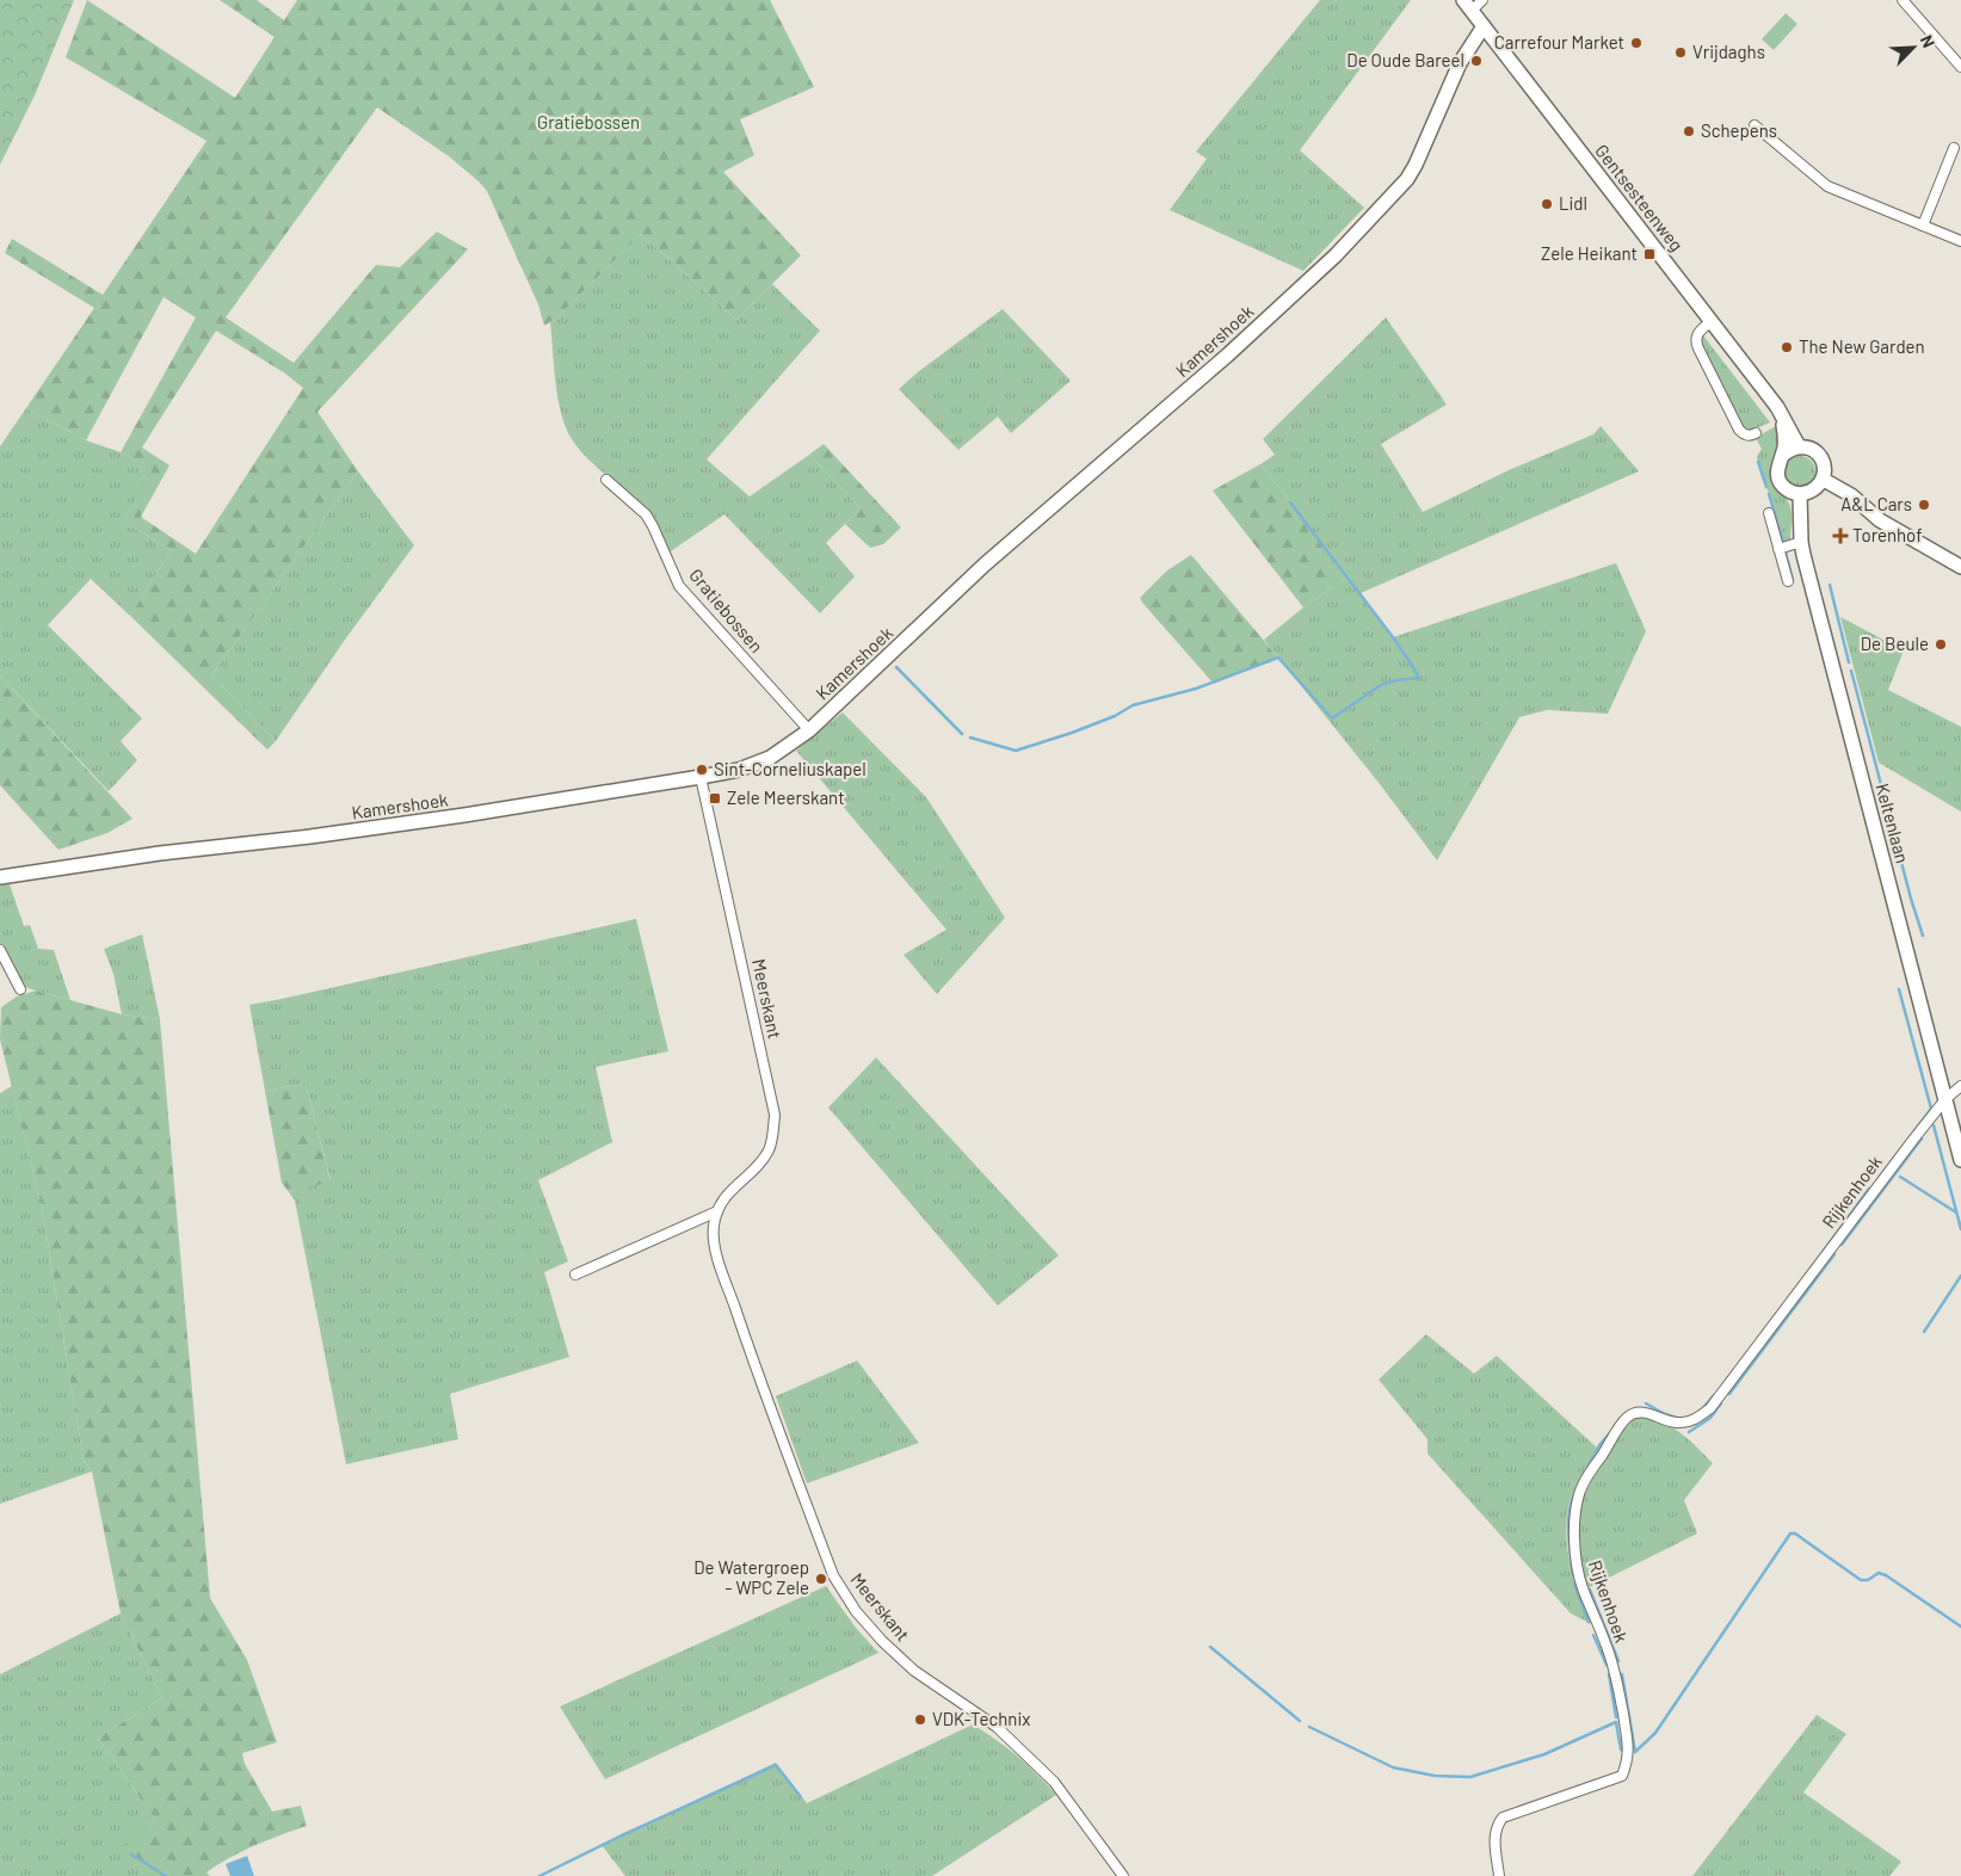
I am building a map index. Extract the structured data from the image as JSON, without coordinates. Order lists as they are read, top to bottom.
{
  "streets": {
    "street": [
      "Gentsesteenweg",
      "Kamershoek",
      "Gratiebossen",
      "Keltenlaan",
      "Meerskant",
      "Rijkenhoek"
    ]
  },
  "crossings": [
    ["Gentsesteenweg", "Kamershoek"],
    ["Gentsesteenweg", "Keltenlaan"],
    ["Kamershoek", "Gratiebossen"],
    ["Kamershoek", "Meerskant"],
    ["Keltenlaan", "Rijkenhoek"]
  ],
  "parks": ["Gratiebossen"],
  "places": {
    "other": [
      "Carrefour Market",
      "Vrijdaghs",
      "De Oude Bareel",
      "Schepens",
      "Lidl",
      "The New Garden",
      "A&L Cars",
      "De Beule",
      "Sint-Corneliuskapel",
      "De Watergroep - WPC Zele",
      "VDK-Technix"
    ],
    "transit": ["Zele Heikant", "Zele Meerskant"],
    "health": ["Torenhof"]
  },
  "north": "top right"
}
